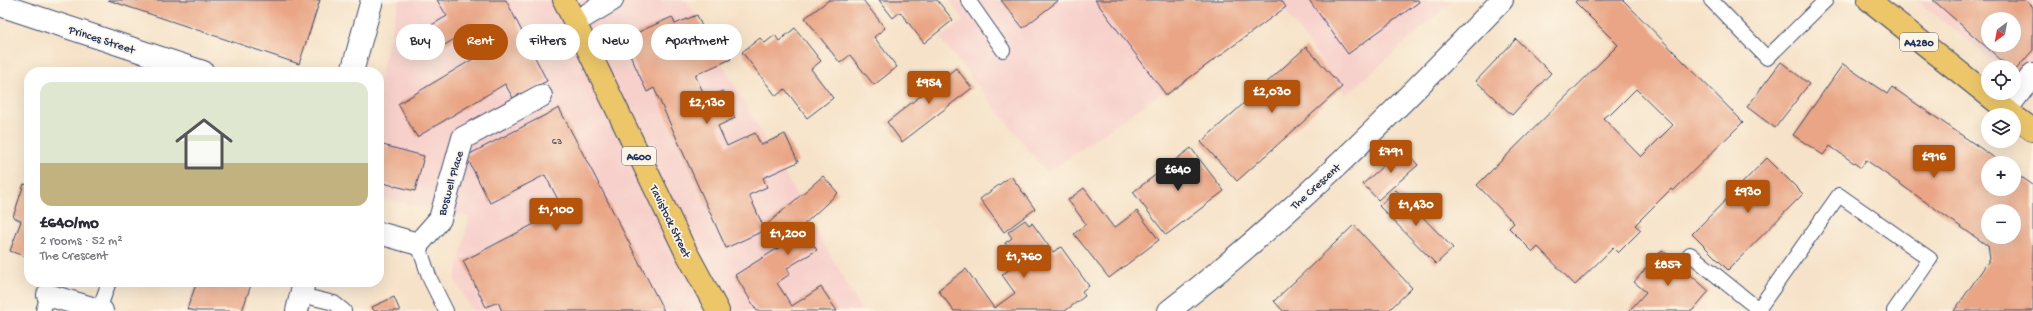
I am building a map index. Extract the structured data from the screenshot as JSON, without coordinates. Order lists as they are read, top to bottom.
{
  "streets": {
    "main road": ["A4280", "A600", "Tavistock Street"],
    "street": ["Princes Street", "Boswell Place", "The Crescent"]
  },
  "house_numbers": ["63"],
  "north": "bottom left",
  "page": {
    "map_buttons": ["+", "−"],
    "chip": [
      "Buy",
      "Rent",
      "Filters",
      "New",
      "Apartment"
    ],
    "list": [
      {
        "name": "£640/mo",
        "note": "2 rooms · 52 m² · The Crescent"
      }
    ],
    "price": [
      "£954",
      "£2,030",
      "£2,130",
      "£791",
      "£916",
      "£640",
      "£930",
      "£1,430",
      "£1,100",
      "£1,200",
      "£1,760",
      "£857"
    ]
  }
}
